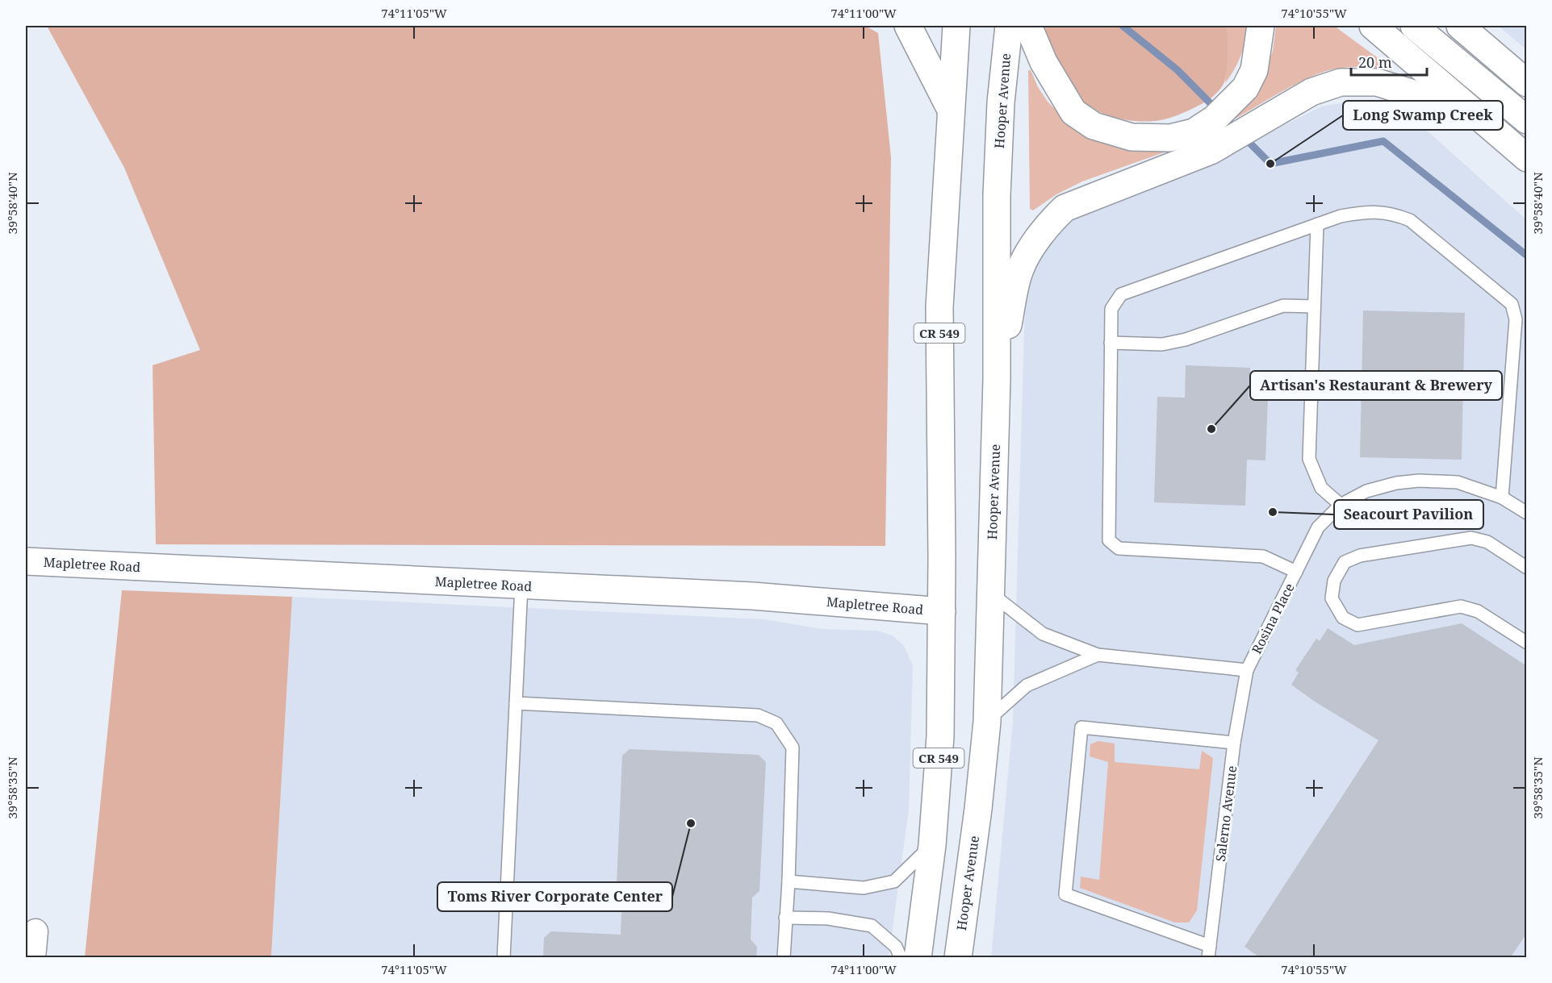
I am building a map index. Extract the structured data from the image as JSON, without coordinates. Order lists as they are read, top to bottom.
{
  "streets": {
    "main road": ["Hooper Avenue", "CR 549", "Mapletree Road"],
    "lane": ["Rosina Place", "Salerno Avenue"]
  },
  "crossings": [
    ["Hooper Avenue", "Rosina Place"],
    ["CR 549", "Mapletree Road"],
    ["Rosina Place", "Salerno Avenue"]
  ],
  "places": [
    "Long Swamp Creek",
    "Artisan's Restaurant & Brewery",
    "Seacourt Pavilion",
    "Toms River Corporate Center"
  ],
  "scale_bar": "20 m",
  "coordinates": [
    "74°11'05\"W",
    "74°11'00\"W",
    "74°10'55\"W",
    "39°58'40\"N",
    "39°58'35\"N"
  ]
}
